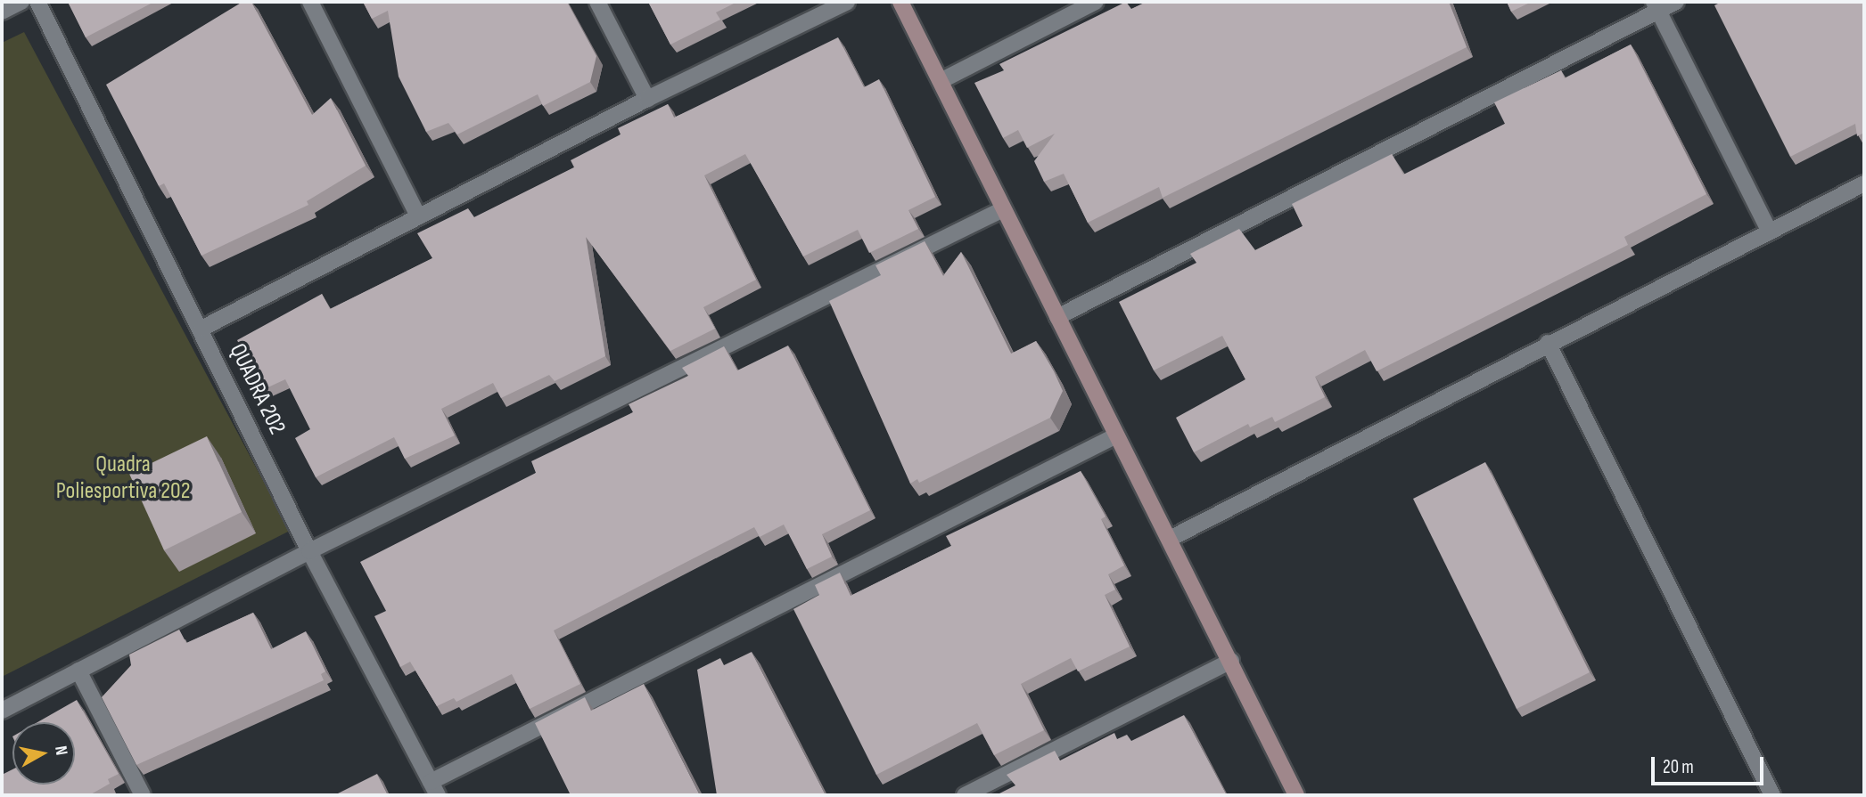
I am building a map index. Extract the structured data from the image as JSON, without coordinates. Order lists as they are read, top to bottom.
{
  "streets": {
    "street": ["QUADRA 202"]
  },
  "parks": ["Quadra Poliesportiva 202"],
  "scale_bar": "20 m",
  "north": "right"
}
